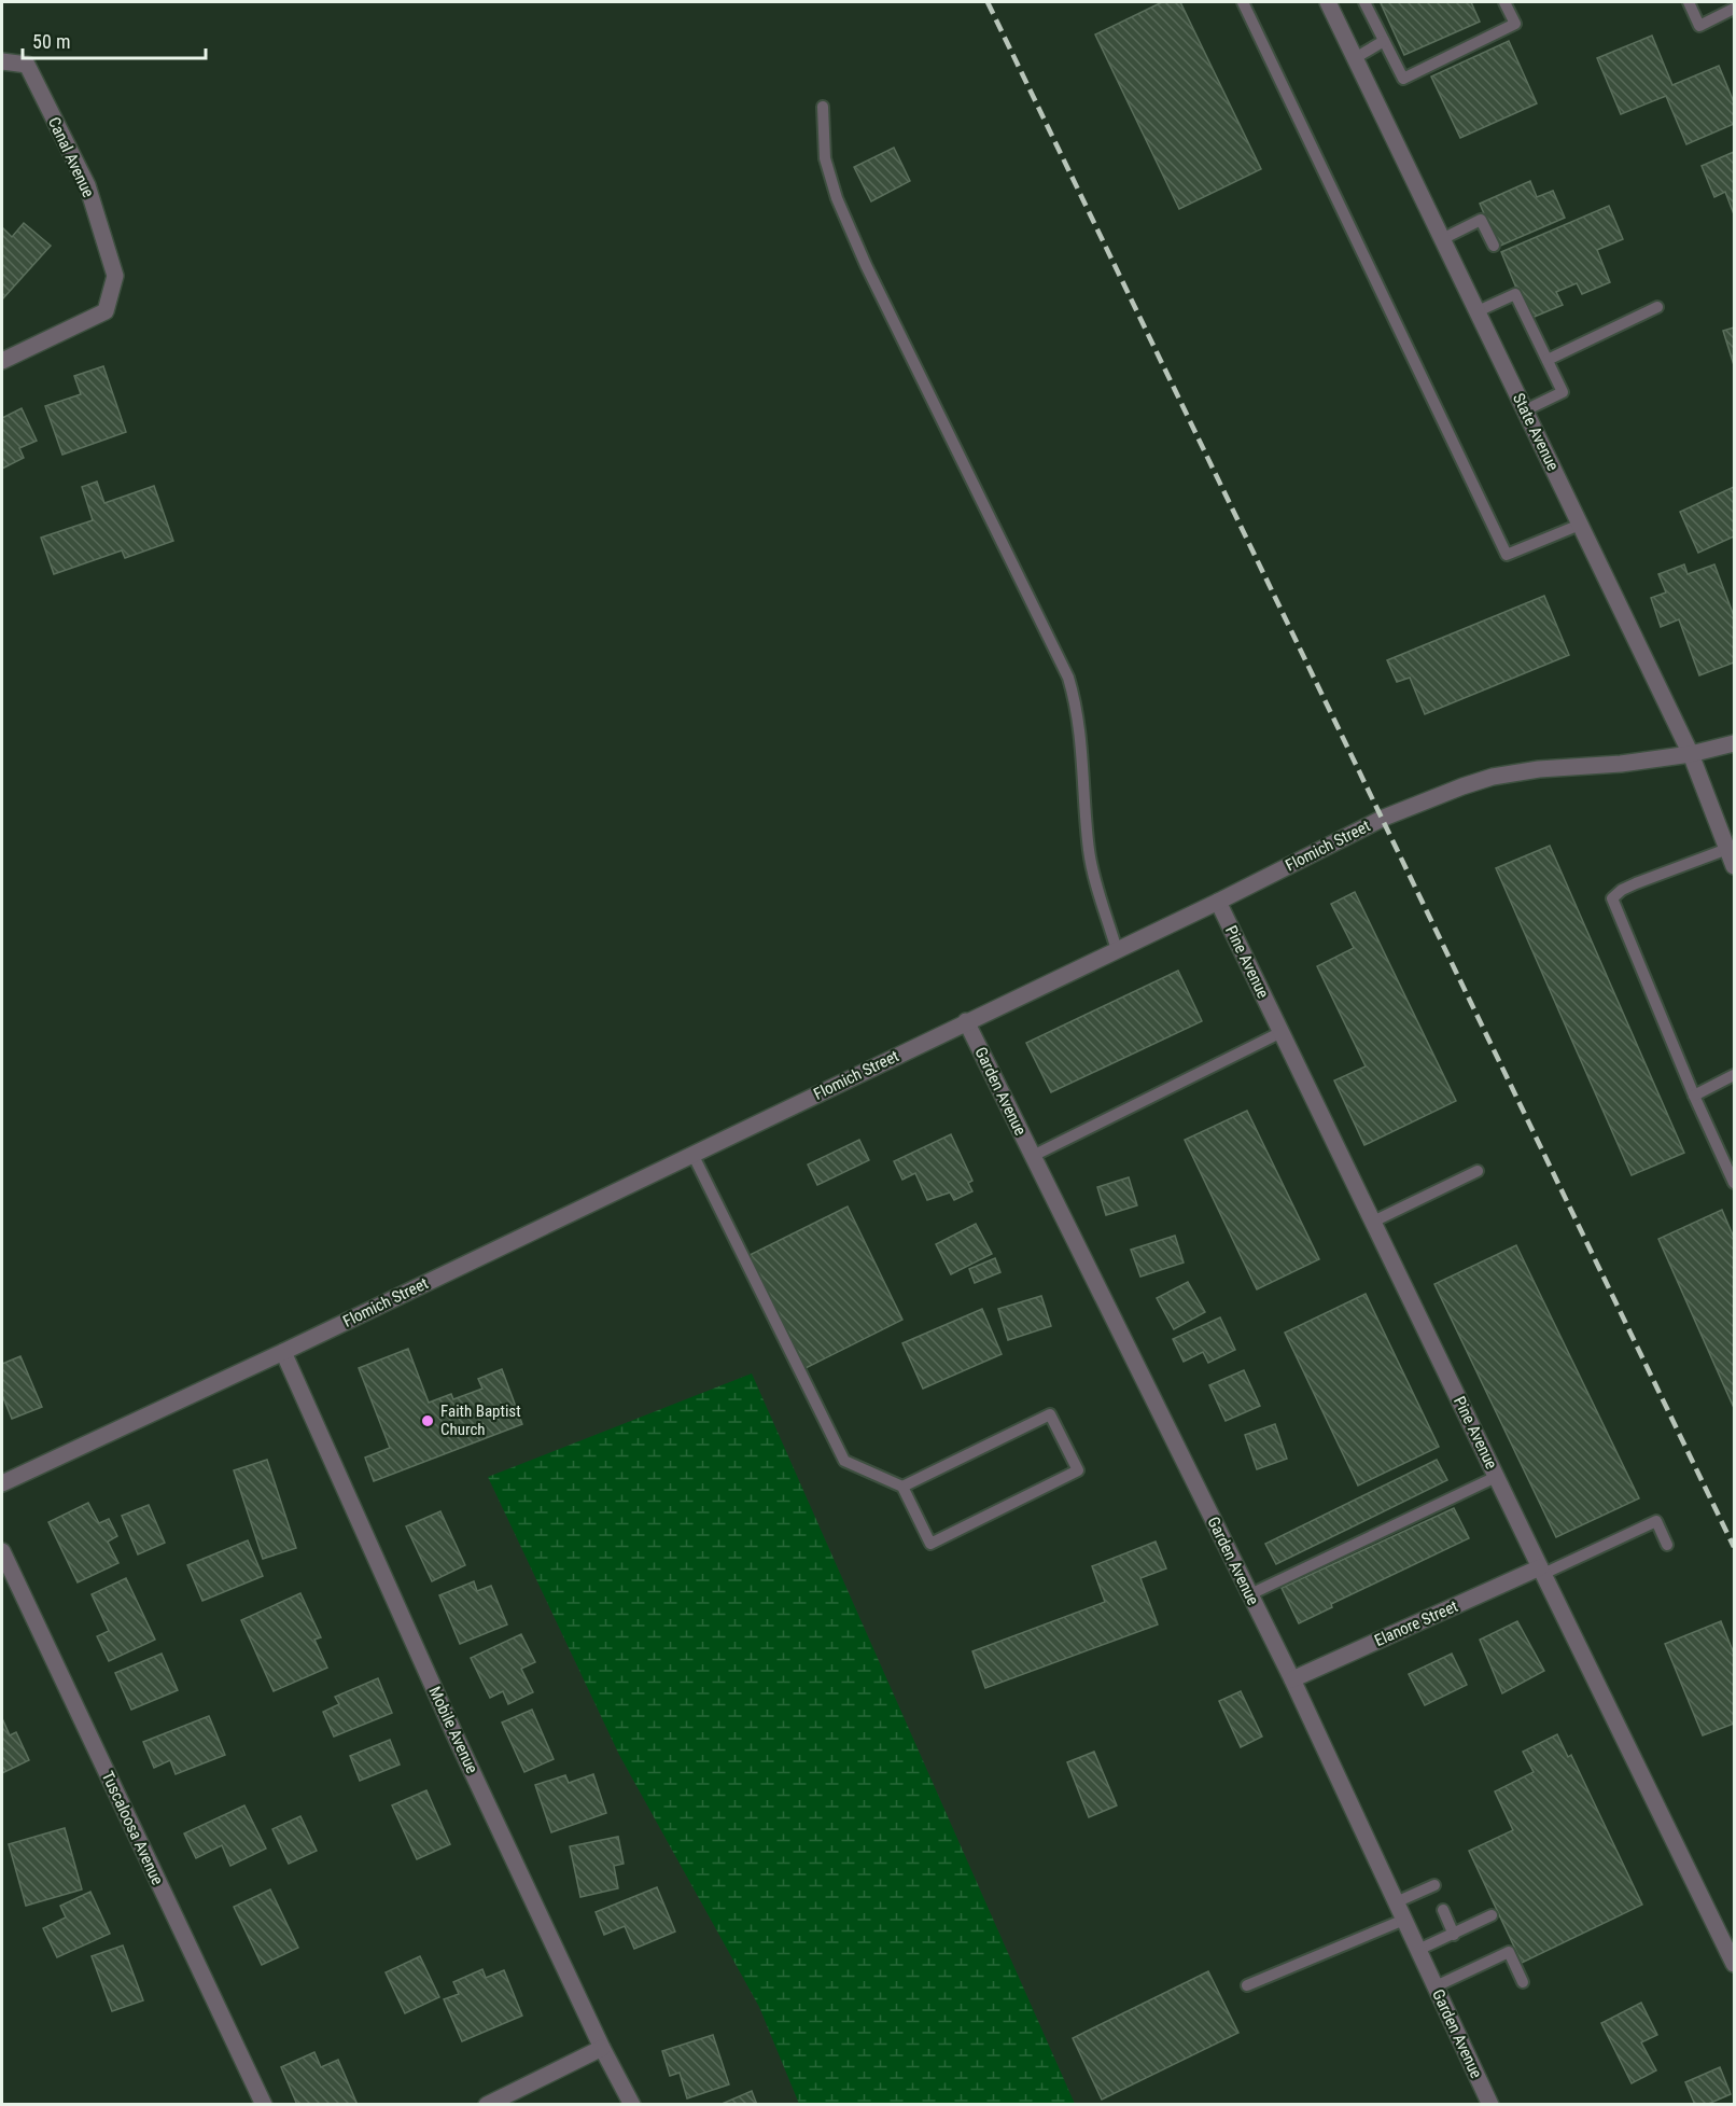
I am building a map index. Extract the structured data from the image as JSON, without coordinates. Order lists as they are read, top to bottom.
{
  "streets": {
    "street": [
      "Canal Avenue",
      "State Avenue",
      "Flomich Street",
      "Pine Avenue",
      "Garden Avenue",
      "Elanore Street",
      "Mobile Avenue",
      "Tuscaloosa Avenue"
    ]
  },
  "crossings": [
    ["State Avenue", "Flomich Street"],
    ["Flomich Street", "Pine Avenue"],
    ["Flomich Street", "Garden Avenue"],
    ["Flomich Street", "Mobile Avenue"],
    ["Pine Avenue", "Elanore Street"],
    ["Garden Avenue", "Elanore Street"]
  ],
  "places": ["Faith Baptist Church"],
  "scale_bar": "50 m"
}
